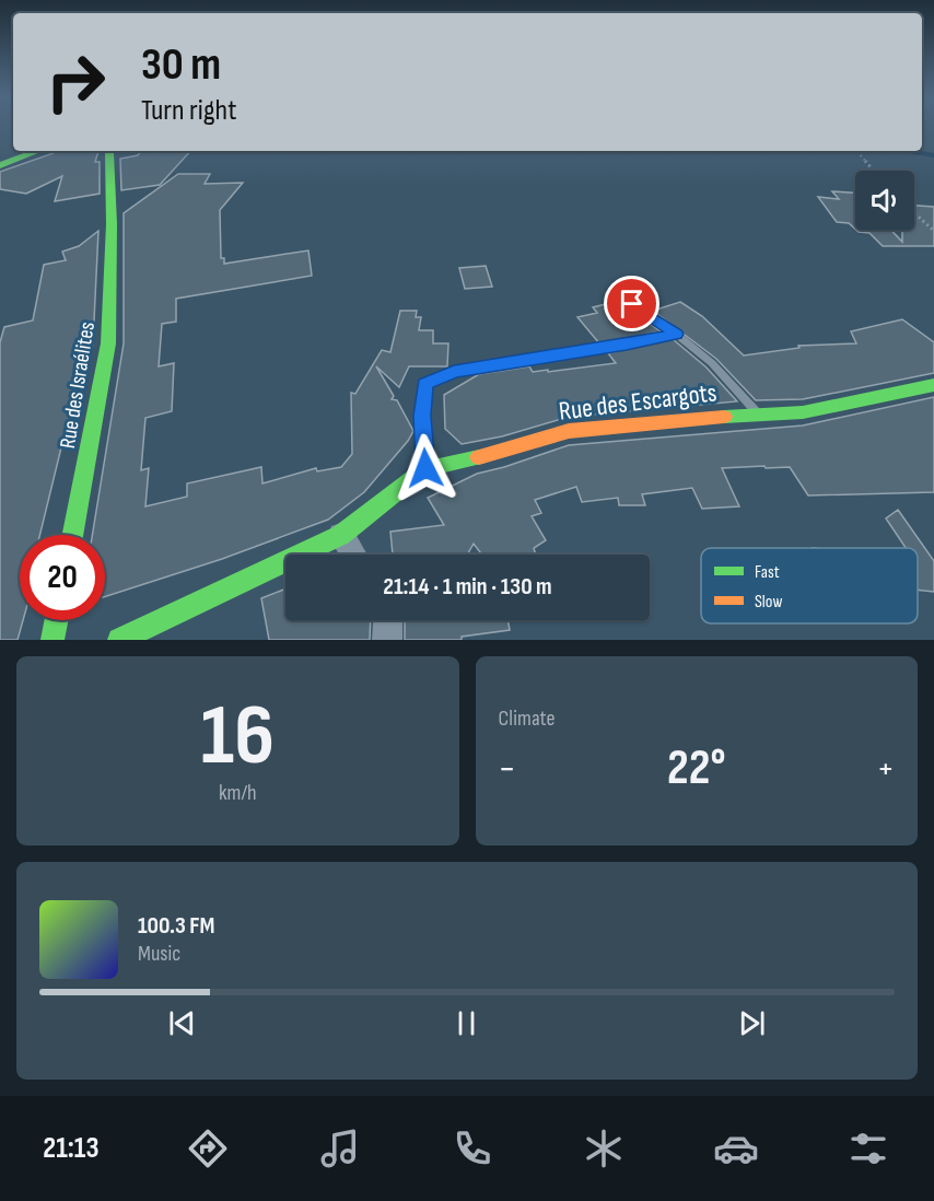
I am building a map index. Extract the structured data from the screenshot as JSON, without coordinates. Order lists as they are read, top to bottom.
{
  "streets": {
    "street": ["Rue des Israélites", "Rue des Escargots"]
  },
  "legend": ["Fast", "Slow"],
  "page": {
    "turn": ["30 m", "Turn right"],
    "limit": "20",
    "trip": "21:14 · 1 min · 130 m",
    "tile": [
      ["16", "km/h"],
      "Climate"
    ],
    "heat": ["−", "22°", "+"],
    "song": ["100.3 FM", "Music"],
    "tabs": "21:13"
  }
}
